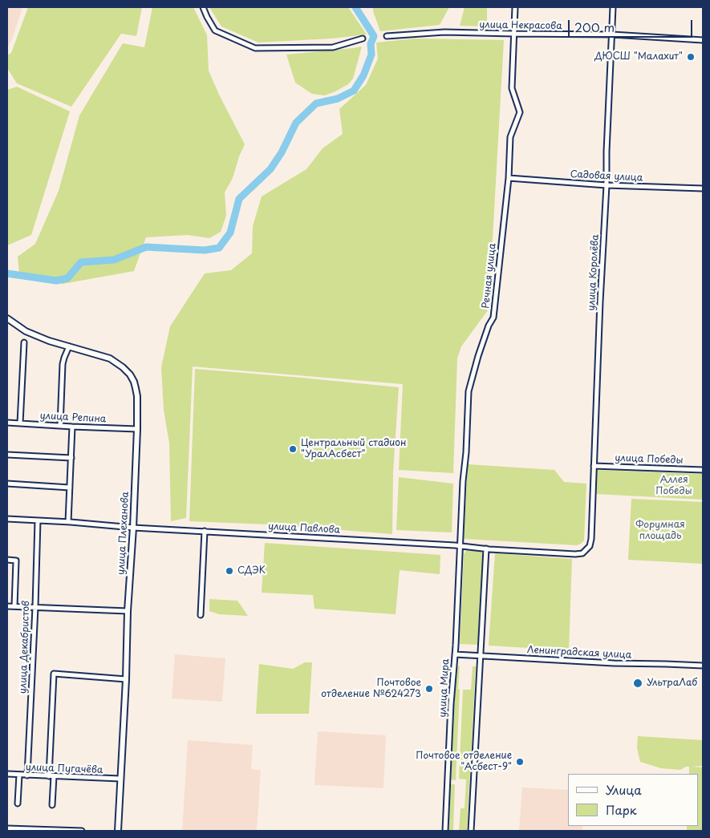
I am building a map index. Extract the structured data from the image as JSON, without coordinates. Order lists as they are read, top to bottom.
{
  "streets": {
    "main road": ["улица Плеханова"],
    "street": [
      "улица Некрасова",
      "Садовая улица",
      "улица Королёва",
      "Речная улица",
      "улица Репина",
      "улица Победы",
      "улица Павлова",
      "улица Декабристов",
      "Ленинградская улица",
      "улица Мира",
      "улица Пугачёва"
    ]
  },
  "crossings": [
    ["улица Некрасова", "улица Королёва"],
    ["улица Некрасова", "Речная улица"],
    ["Садовая улица", "улица Королёва"],
    ["Садовая улица", "Речная улица"],
    ["улица Королёва", "улица Победы"],
    ["улица Королёва", "улица Павлова"],
    ["Речная улица", "улица Павлова"],
    ["Речная улица", "улица Мира"],
    ["улица Репина", "улица Плеханова"],
    ["улица Павлова", "улица Плеханова"],
    ["улица Павлова", "улица Декабристов"],
    ["улица Павлова", "улица Мира"],
    ["улица Плеханова", "улица Пугачёва"],
    ["улица Декабристов", "улица Пугачёва"],
    ["Ленинградская улица", "улица Мира"]
  ],
  "parks": ["Аллея Победы", "Форумная площадь"],
  "places": [
    "ДЮСШ \"Малахит\"",
    "Центральный стадион \"УралАсбест\"",
    "СДЭК",
    "УльтраЛаб",
    "Почтовое отделение №624273",
    "Почтовое отделение \"Асбест-9\""
  ],
  "legend": ["Улица", "Парк"],
  "scale_bar": "200 m"
}
